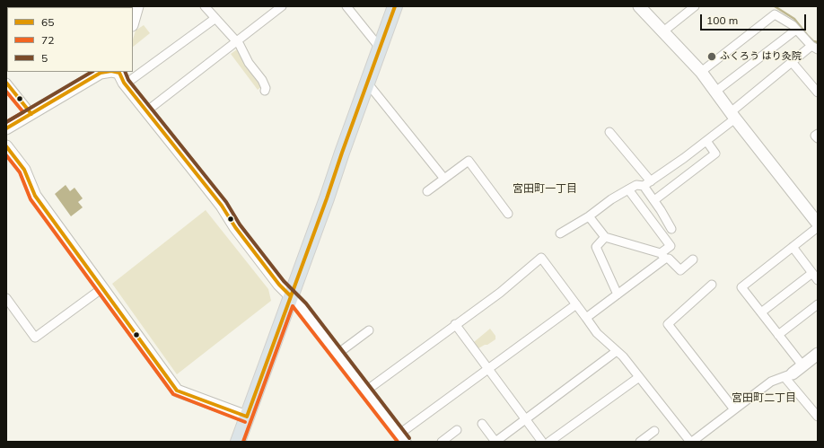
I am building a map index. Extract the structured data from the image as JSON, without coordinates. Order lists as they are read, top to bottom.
{
  "districts": ["宮田町一丁目", "宮田町二丁目"],
  "places": ["ふくろう はり灸院"],
  "lines": ["transit line 65", "transit line 5", "transit line 72"],
  "legend": ["65", "72", "5"],
  "scale_bar": "100 m"
}
